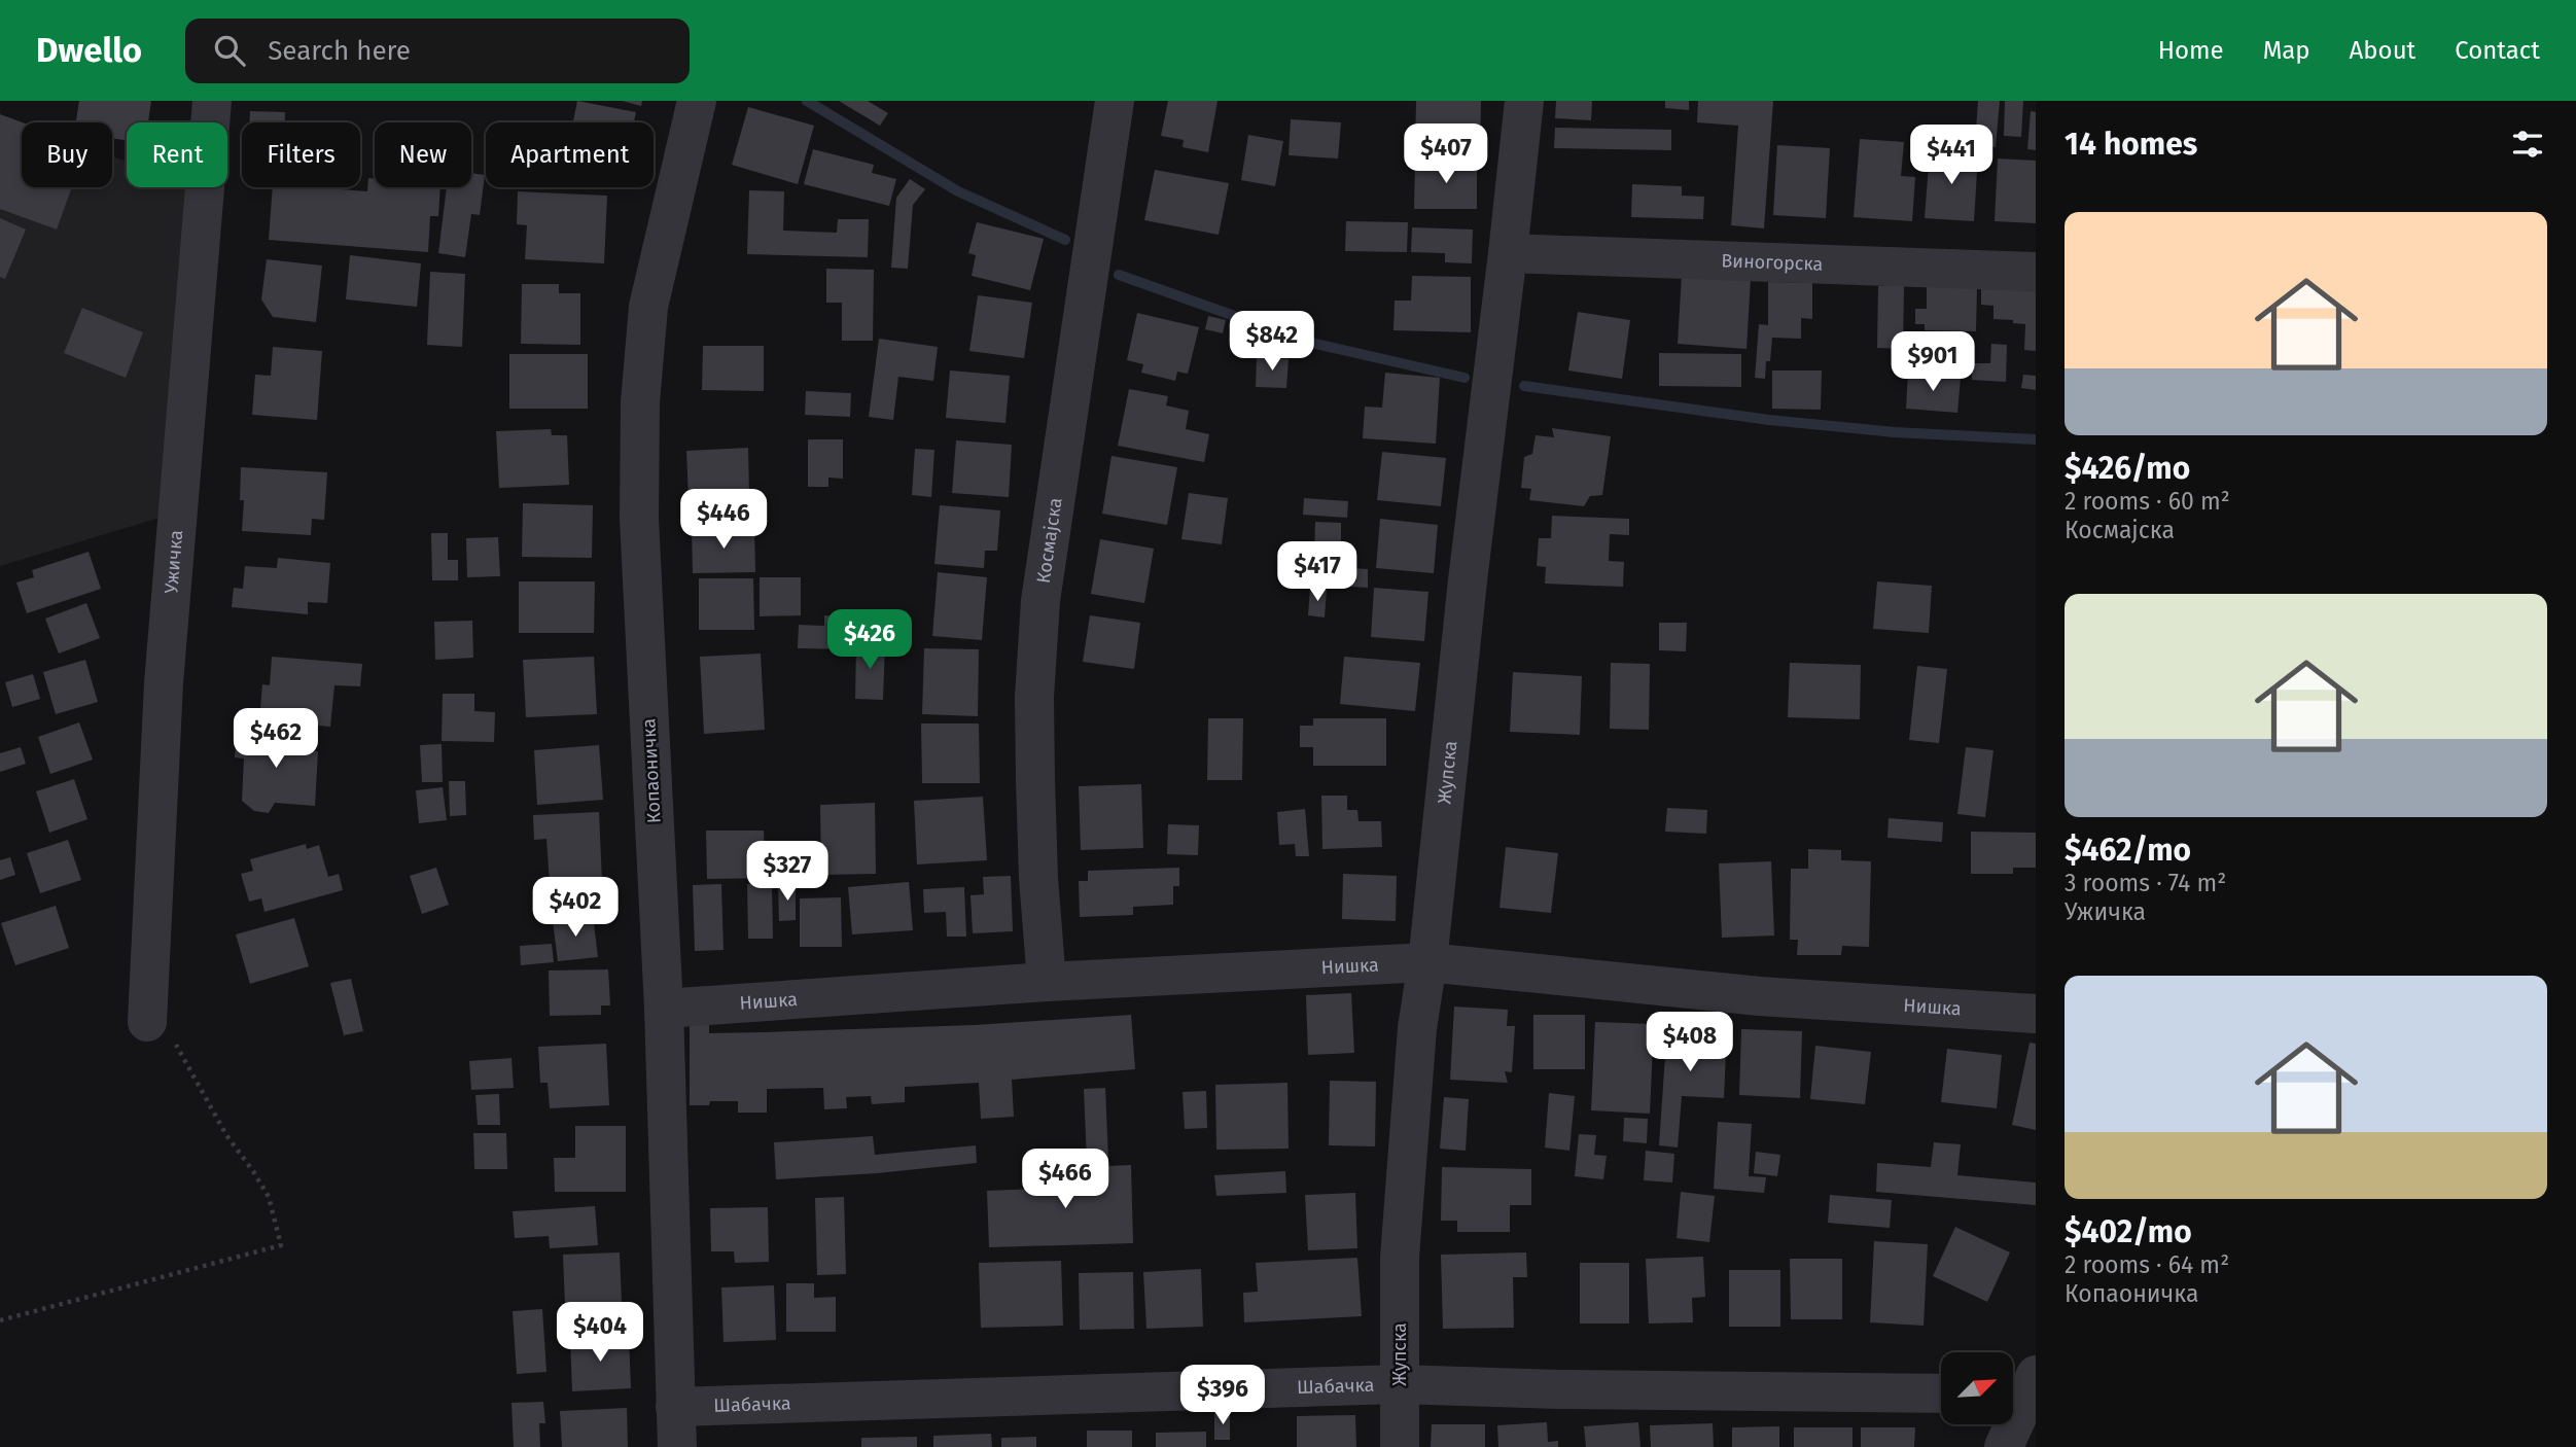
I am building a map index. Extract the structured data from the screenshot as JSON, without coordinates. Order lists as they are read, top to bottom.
{
  "streets": {
    "street": [
      "Виногорска",
      "Космајска",
      "Ужичка",
      "Копаоничка",
      "Жупска",
      "Нишка",
      "Шабачка"
    ]
  },
  "crossings": [
    ["Виногорска", "Жупска"],
    ["Космајска", "Нишка"],
    ["Копаоничка", "Нишка"],
    ["Копаоничка", "Шабачка"],
    ["Жупска", "Нишка"],
    ["Жупска", "Шабачка"]
  ],
  "north": "top right",
  "page": {
    "header": "Dwello",
    "search": "Search here",
    "nav": [
      "Home",
      "Map",
      "About",
      "Contact"
    ],
    "heading": "14 homes",
    "chip": [
      "Buy",
      "Rent",
      "Filters",
      "New",
      "Apartment"
    ],
    "price": [
      "$407",
      "$441",
      "$842",
      "$901",
      "$446",
      "$417",
      "$426",
      "$462",
      "$327",
      "$402",
      "$408",
      "$466",
      "$404",
      "$396"
    ],
    "list": [
      {
        "name": "$426/mo",
        "note": "2 rooms · 60 m² · Космајска"
      },
      {
        "name": "$462/mo",
        "note": "3 rooms · 74 m² · Ужичка"
      },
      {
        "name": "$402/mo",
        "note": "2 rooms · 64 m² · Копаоничка"
      }
    ]
  }
}
